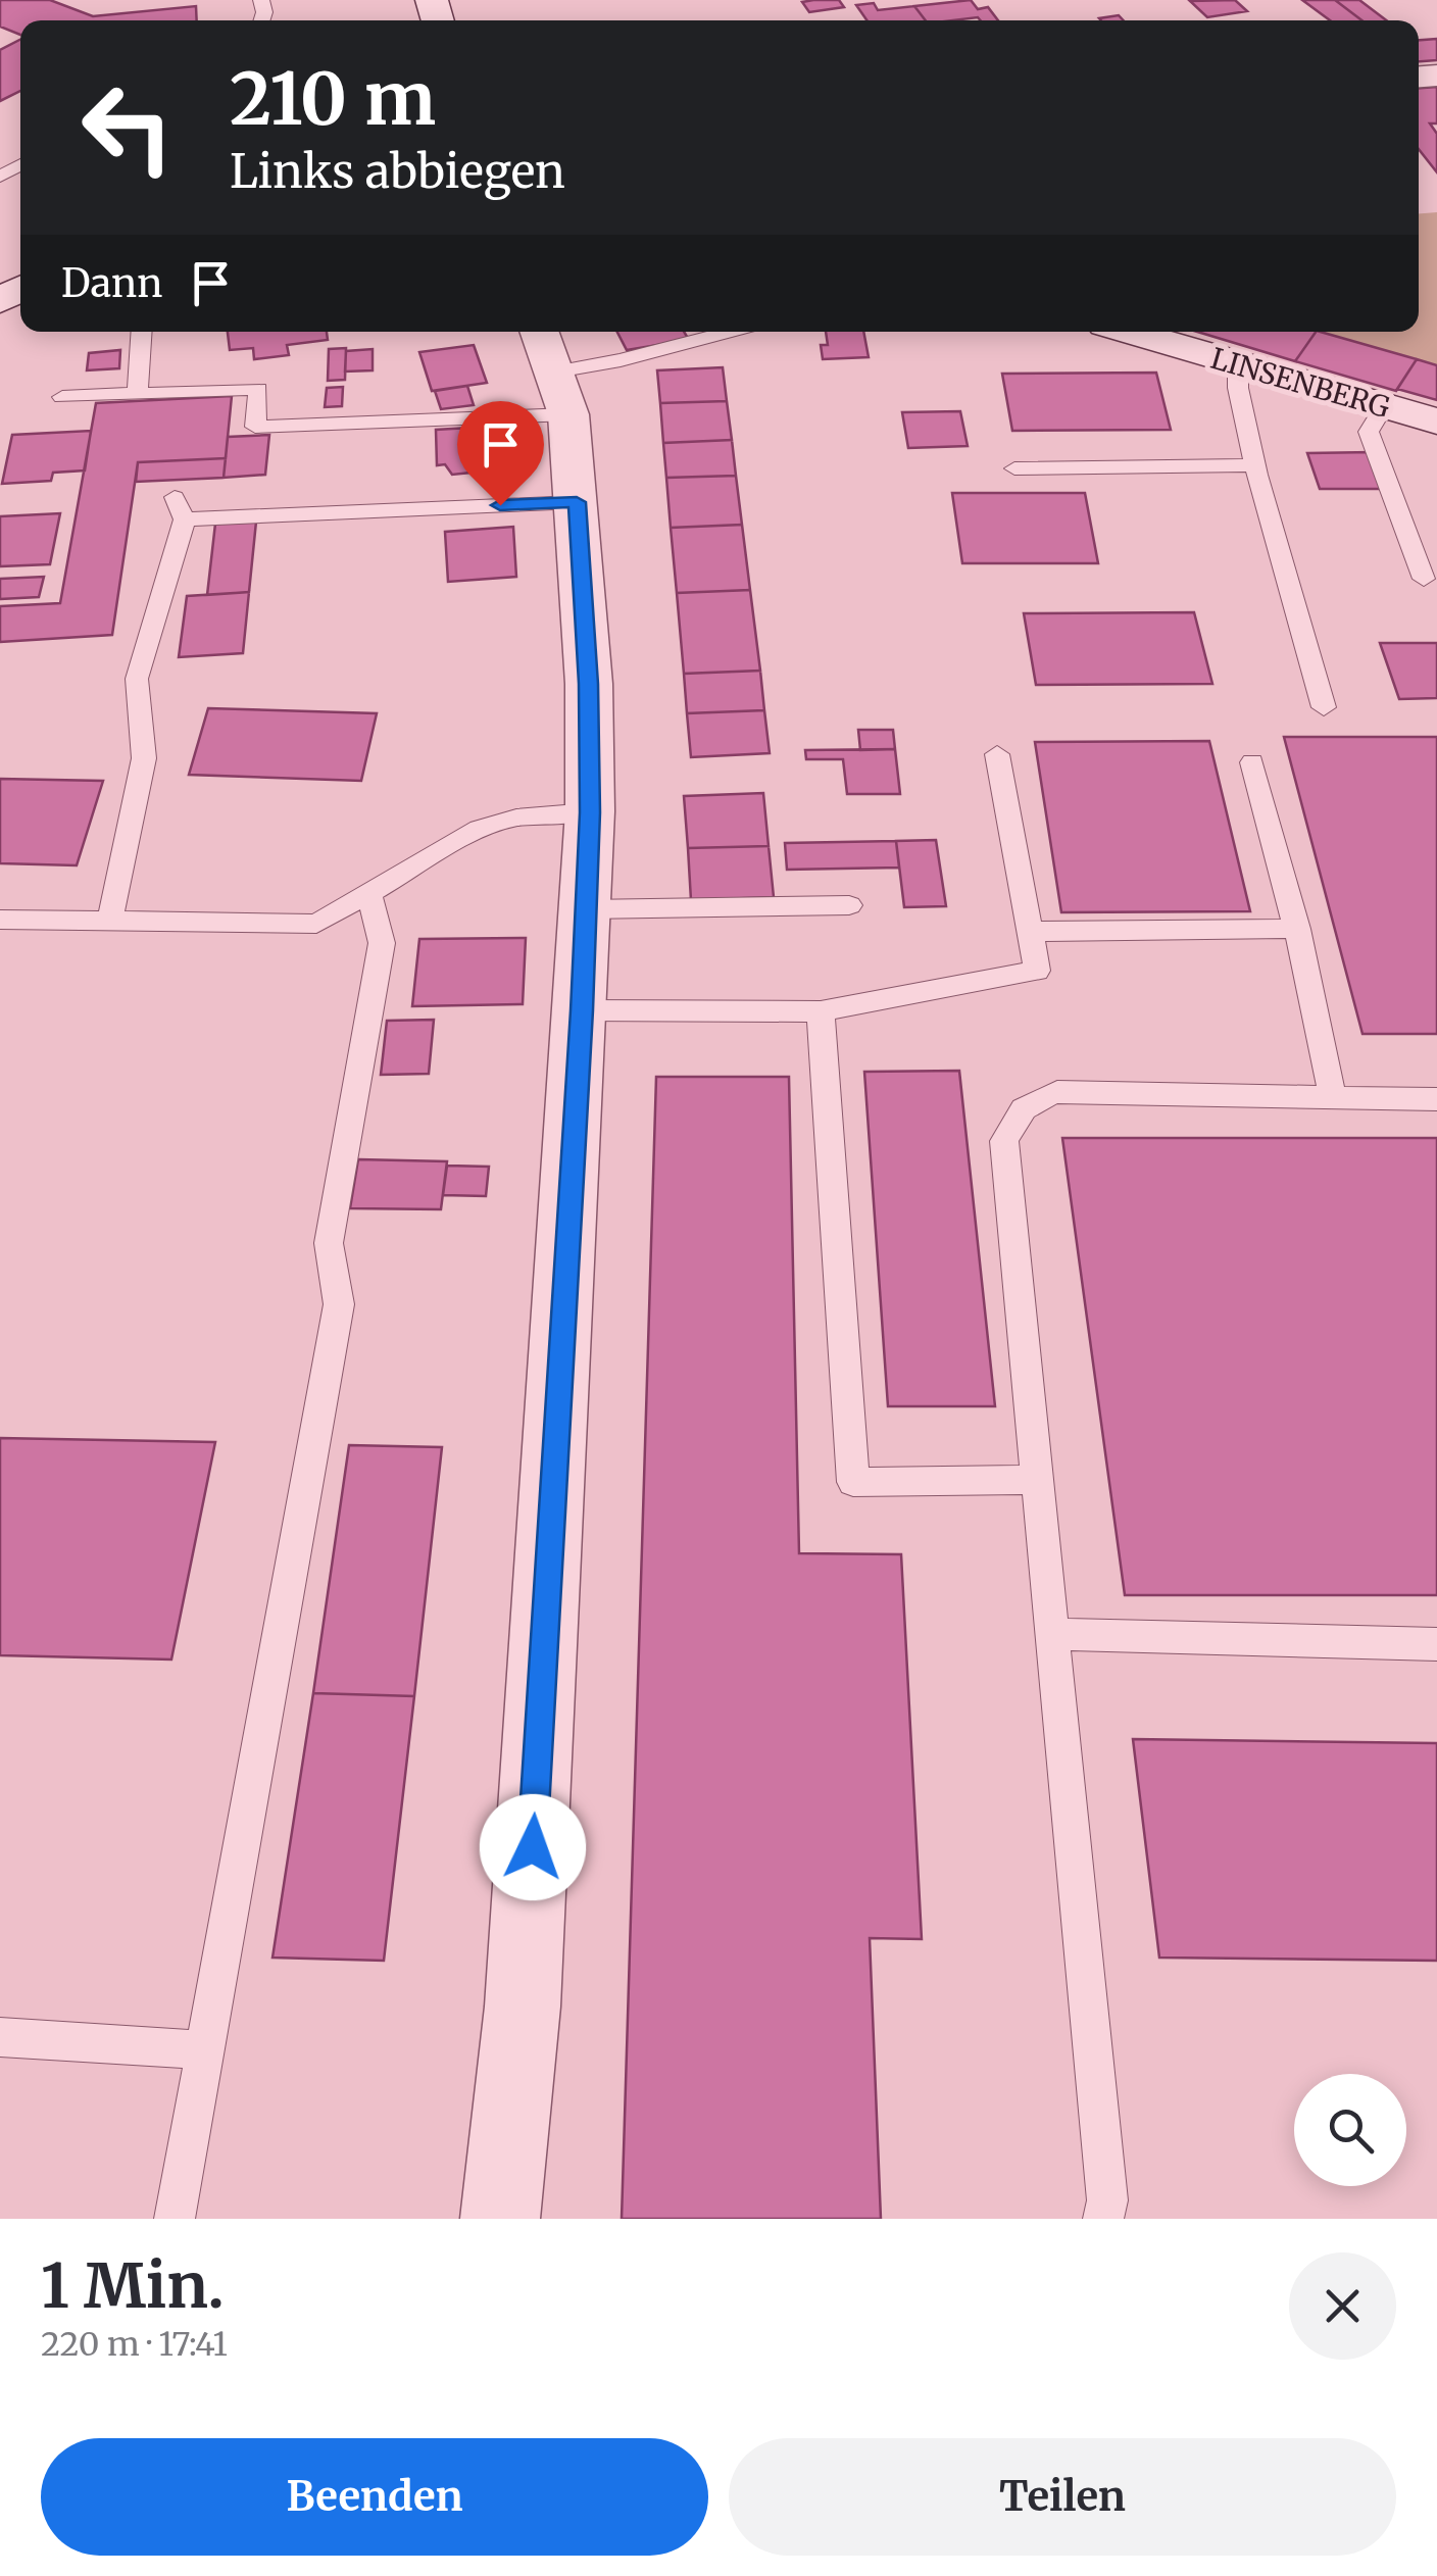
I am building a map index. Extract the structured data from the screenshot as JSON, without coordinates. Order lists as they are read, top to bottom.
{
  "streets": {
    "street": ["LINSENBERG"]
  },
  "page": {
    "turn": ["210 m", "Links abbiegen"],
    "then": "Dann",
    "heading": ["1 Min.", "220 m · 17:41"],
    "buttons": ["Beenden", "Teilen"]
  }
}
